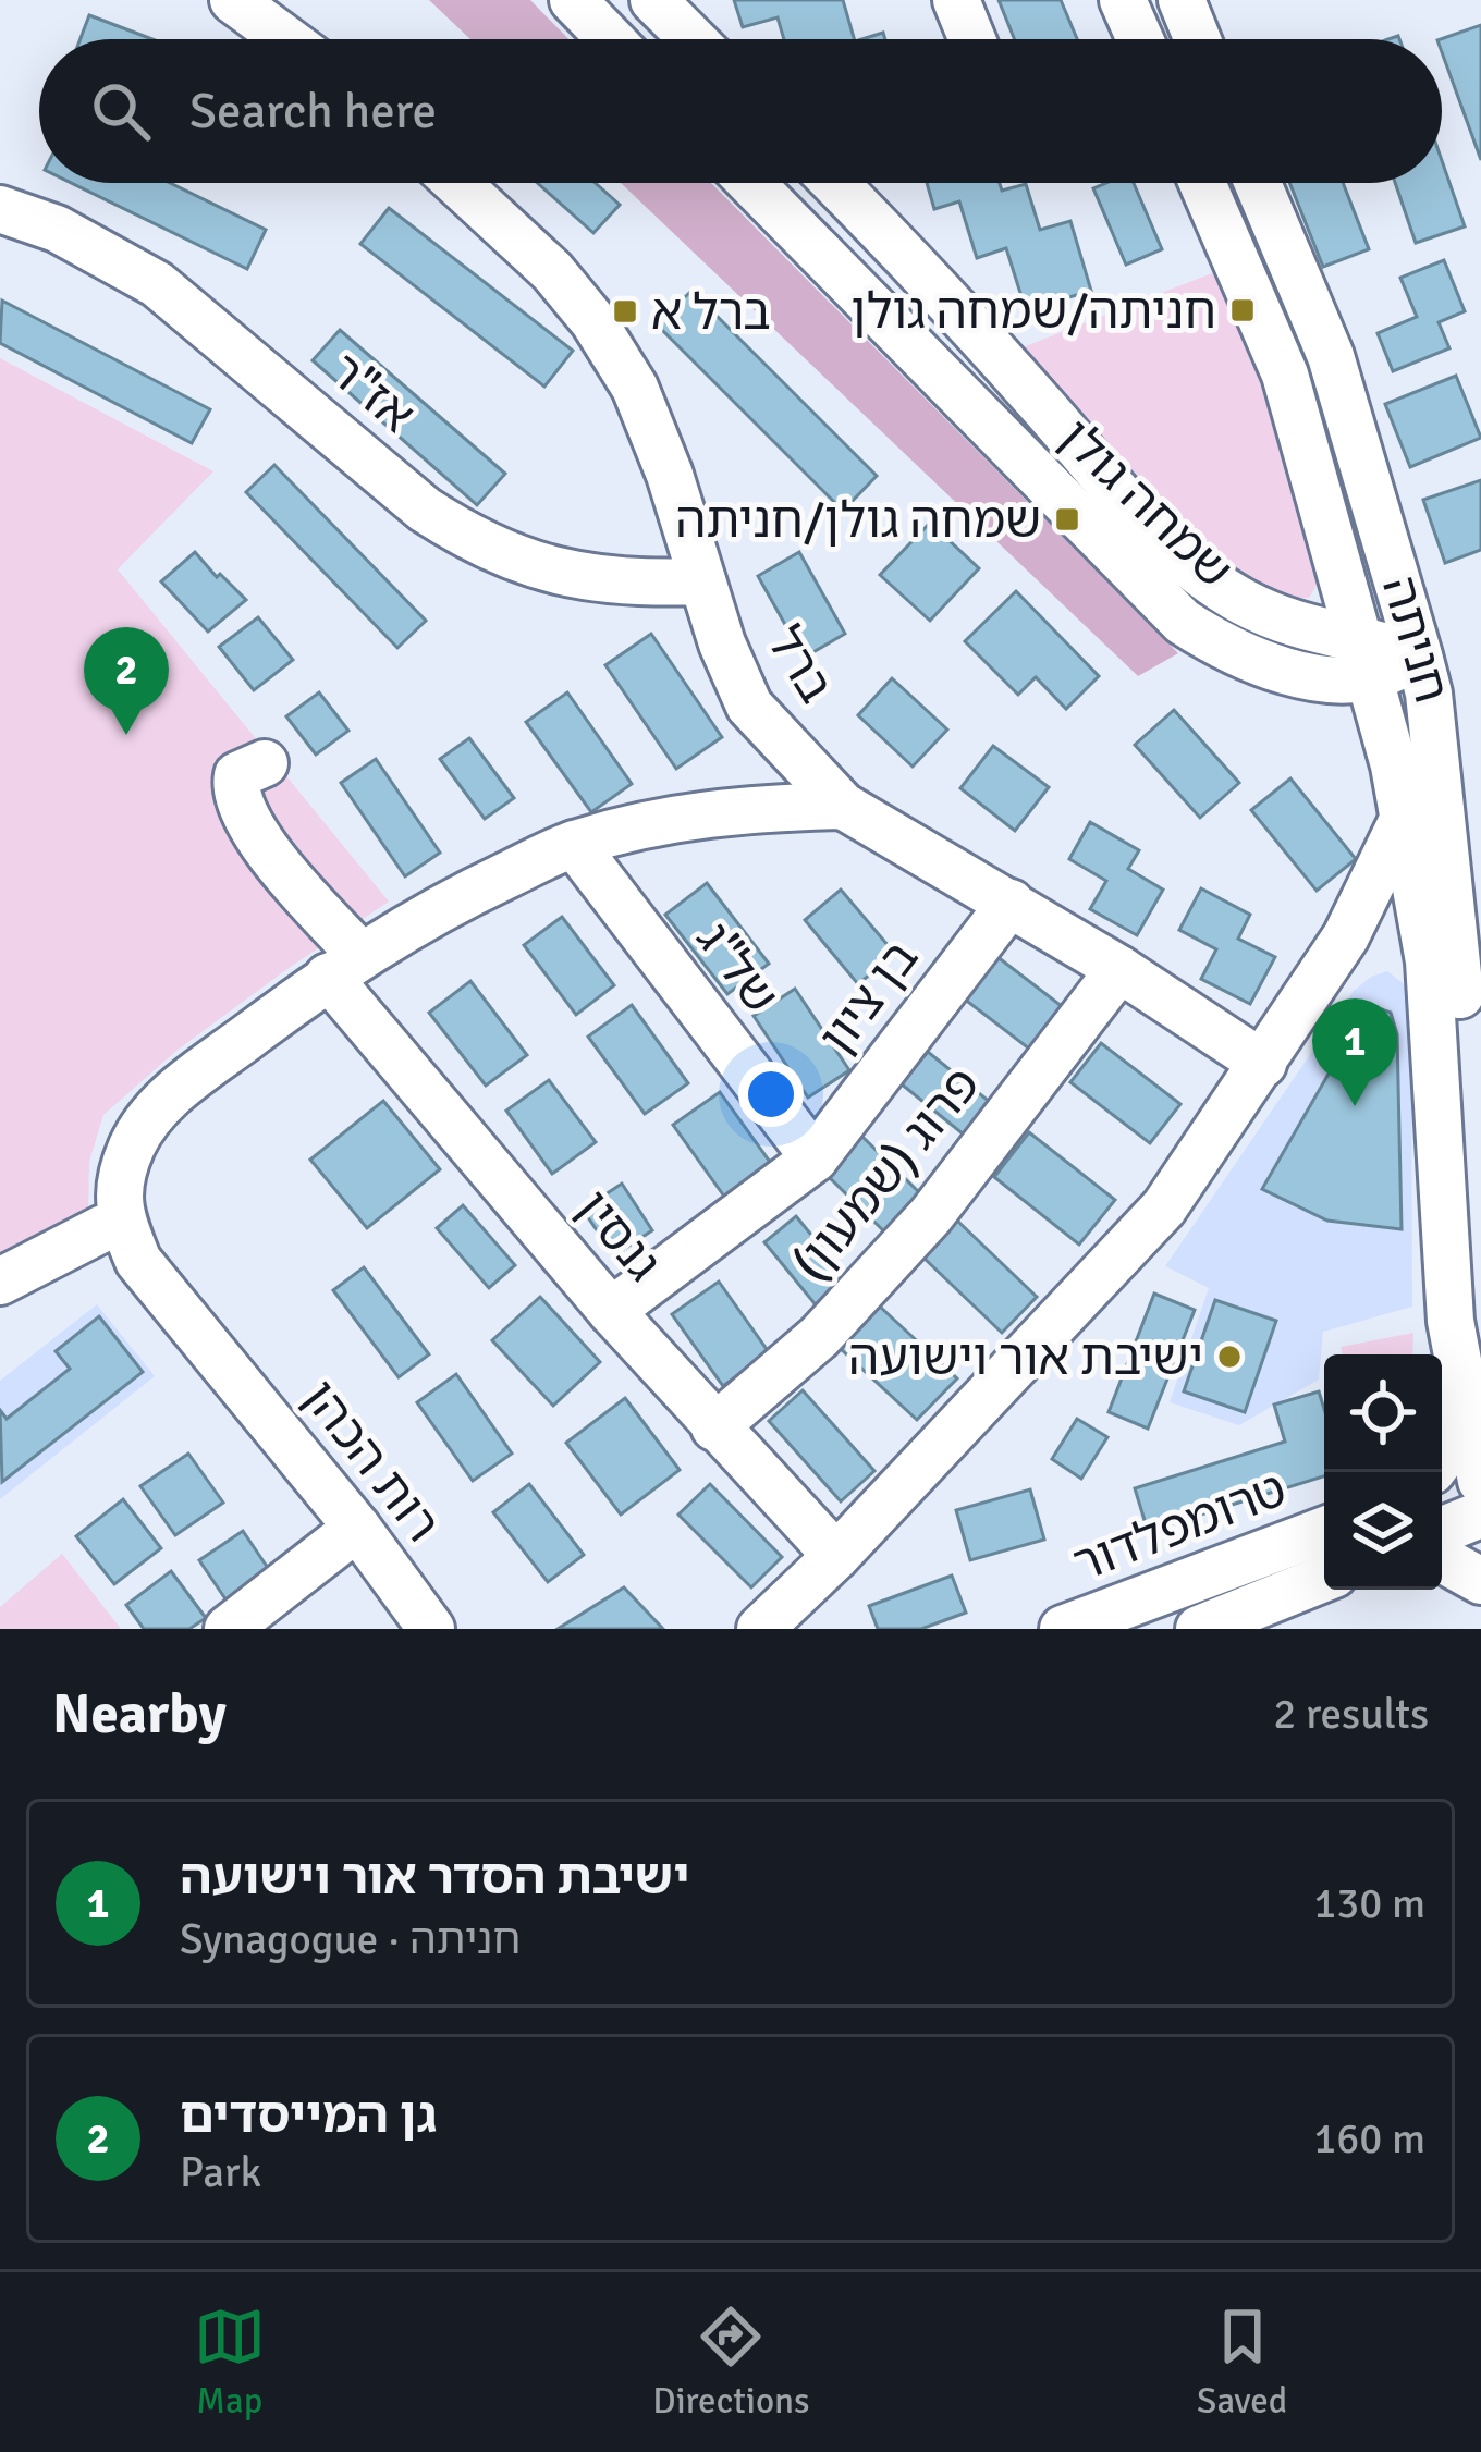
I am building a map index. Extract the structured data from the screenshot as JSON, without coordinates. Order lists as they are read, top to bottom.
{
  "streets": {
    "street": [
      "אז\"ר",
      "שמחה גולן",
      "חניתה",
      "ברל",
      "של\"ג",
      "בן ציון",
      "פרוג (שמעון)",
      "גנסין",
      "רות הכהן",
      "טרומפלדור"
    ]
  },
  "crossings": [
    ["אז\"ר", "ברל"],
    ["שמחה גולן", "חניתה"],
    ["ברל", "בן ציון"],
    ["ברל", "פרוג (שמעון)"],
    ["ברל", "רות הכהן"],
    ["של\"ג", "בן ציון"],
    ["של\"ג", "רות הכהן"],
    ["בן ציון", "גנסין"],
    ["פרוג (שמעון)", "גנסין"],
    ["גנסין", "רות הכהן"]
  ],
  "places": {
    "transit": ["חניתה/שמחה גולן", "ברל א", "שמחה גולן/חניתה"],
    "other": ["ישיבת אור וישועה"]
  },
  "page": {
    "search": "Search here",
    "pins": ["2", "1"],
    "heading": ["Nearby", "2 results"],
    "list": [
      {
        "mark": "1",
        "name": "ישיבת הסדר אור וישועה",
        "note": "Synagogue · חניתה",
        "value": "130 m"
      },
      {
        "mark": "2",
        "name": "גן המייסדים",
        "note": "Park",
        "value": "160 m"
      }
    ],
    "nav": ["Map", "Directions", "Saved"]
  }
}
